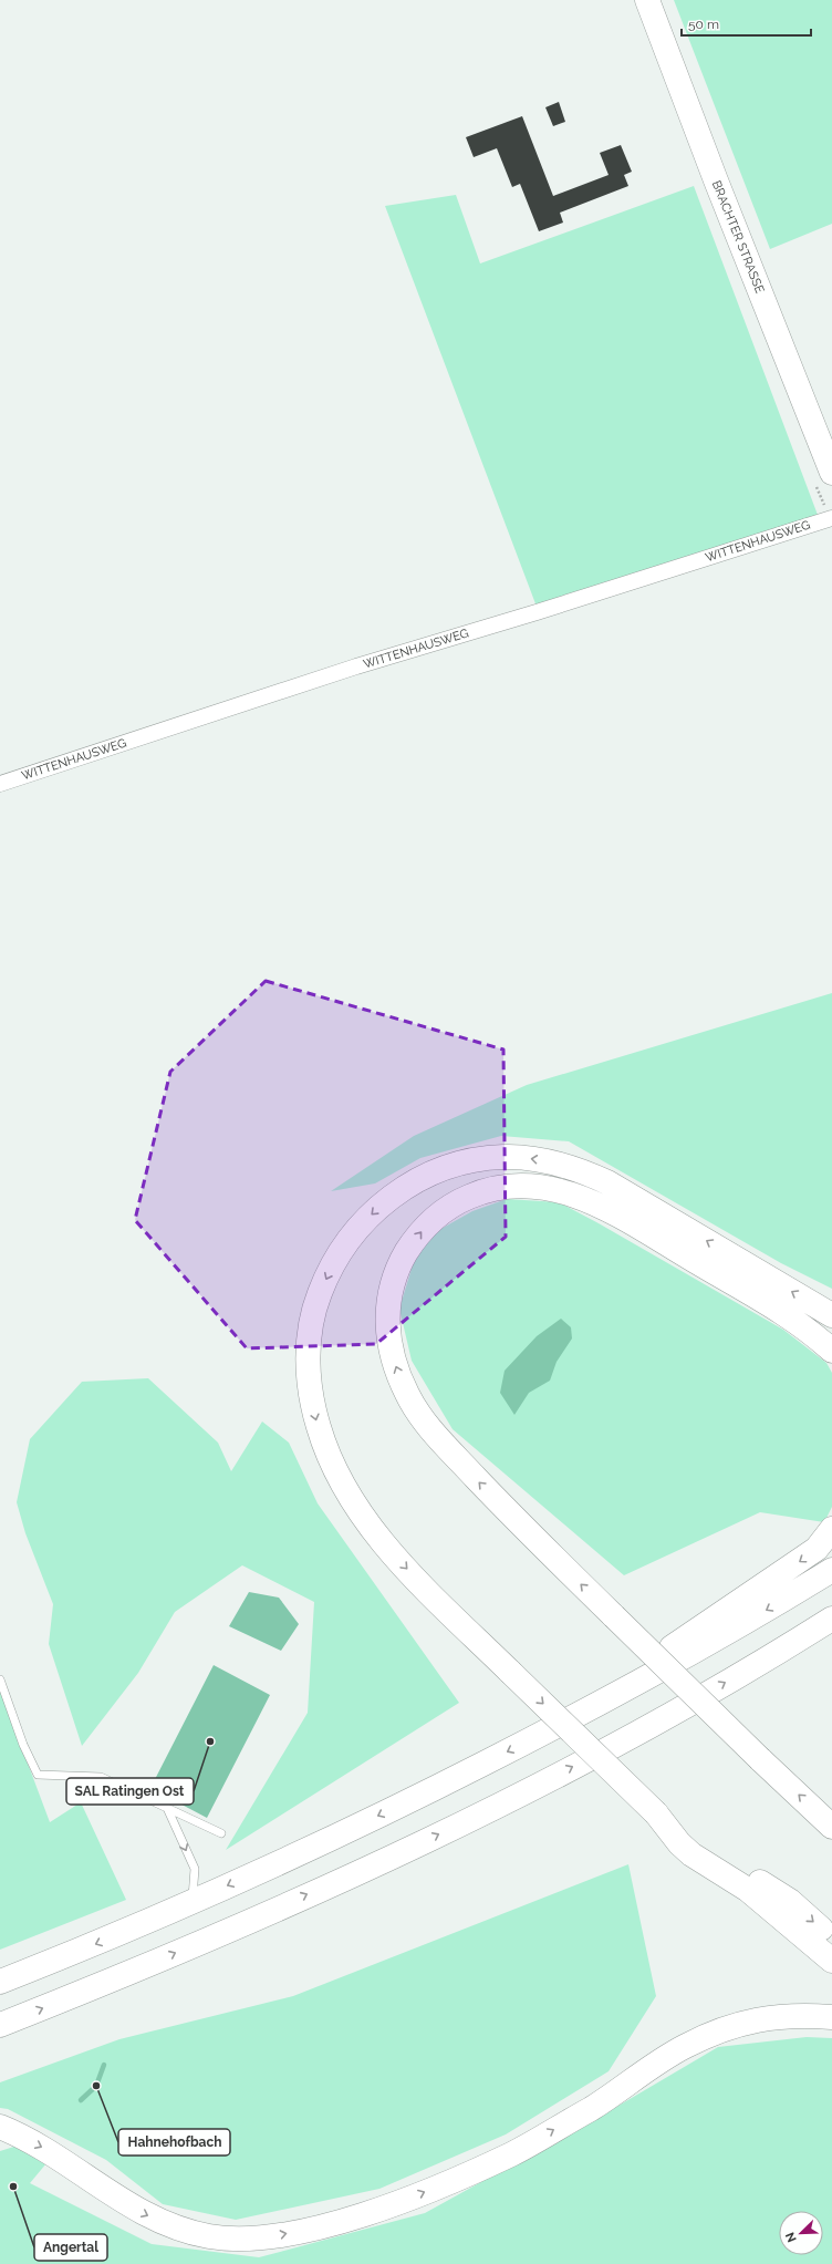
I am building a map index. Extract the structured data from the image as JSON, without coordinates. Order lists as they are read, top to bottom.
{
  "streets": {
    "main road": ["BRACHTER STRASSE"],
    "street": ["WITTENHAUSWEG"]
  },
  "places": ["SAL Ratingen Ost", "Hahnehofbach", "Angertal"],
  "scale_bar": "50 m",
  "north": "bottom left"
}
